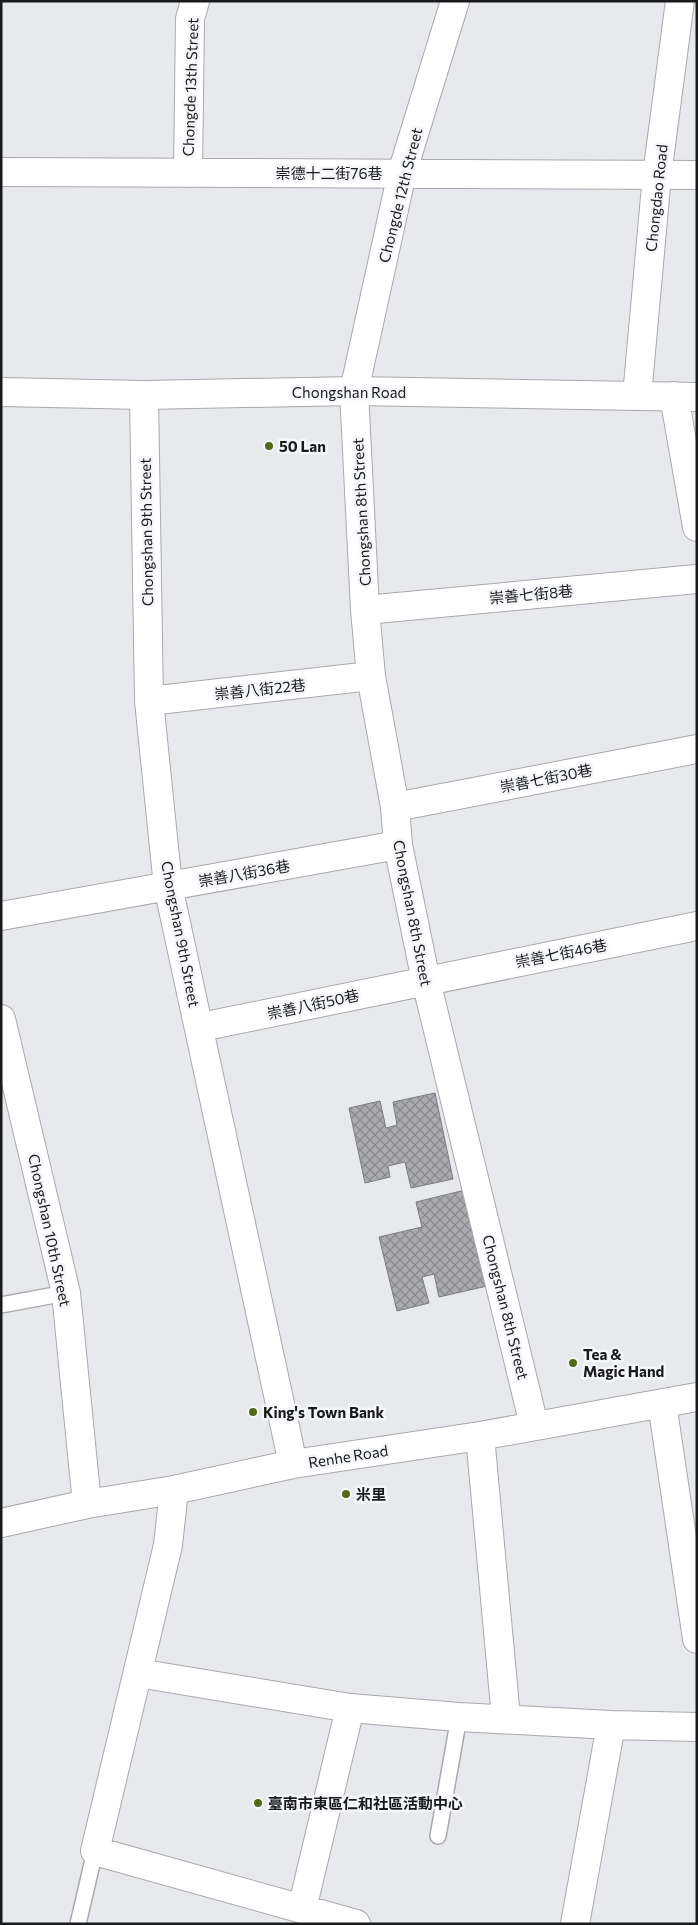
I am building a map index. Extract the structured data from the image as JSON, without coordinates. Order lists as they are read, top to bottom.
{
  "streets": {
    "street": [
      "Chongde 13th Street",
      "崇德十二街76巷",
      "Chongde 12th Street",
      "Chongdao Road",
      "Chongshan Road",
      "Chongshan 8th Street",
      "Chongshan 9th Street",
      "崇善七街8巷",
      "崇善八街22巷",
      "崇善七街30巷",
      "崇善八街36巷",
      "崇善七街46巷",
      "崇善八街50巷",
      "Chongshan 10th Street",
      "Renhe Road"
    ]
  },
  "crossings": [
    ["Chongde 13th Street", "崇德十二街76巷"],
    ["崇德十二街76巷", "Chongde 12th Street"],
    ["崇德十二街76巷", "Chongdao Road"],
    ["Chongde 12th Street", "Chongshan Road"],
    ["Chongde 12th Street", "Chongshan 8th Street"],
    ["Chongdao Road", "Chongshan Road"],
    ["Chongshan Road", "Chongshan 8th Street"],
    ["Chongshan Road", "Chongshan 9th Street"],
    ["Chongshan 8th Street", "崇善七街8巷"],
    ["Chongshan 8th Street", "崇善八街22巷"],
    ["Chongshan 8th Street", "崇善七街30巷"],
    ["Chongshan 8th Street", "崇善八街36巷"],
    ["Chongshan 8th Street", "崇善七街46巷"],
    ["Chongshan 8th Street", "崇善八街50巷"],
    ["Chongshan 8th Street", "Renhe Road"],
    ["Chongshan 9th Street", "崇善八街22巷"],
    ["Chongshan 9th Street", "崇善八街36巷"],
    ["Chongshan 9th Street", "崇善八街50巷"],
    ["Chongshan 9th Street", "Renhe Road"],
    ["崇善七街46巷", "崇善八街50巷"],
    ["Chongshan 10th Street", "Renhe Road"]
  ],
  "places": [
    "50 Lan",
    "Tea & Magic Hand",
    "King's Town Bank",
    "米里",
    "臺南市東區仁和社區活動中心"
  ]
}
